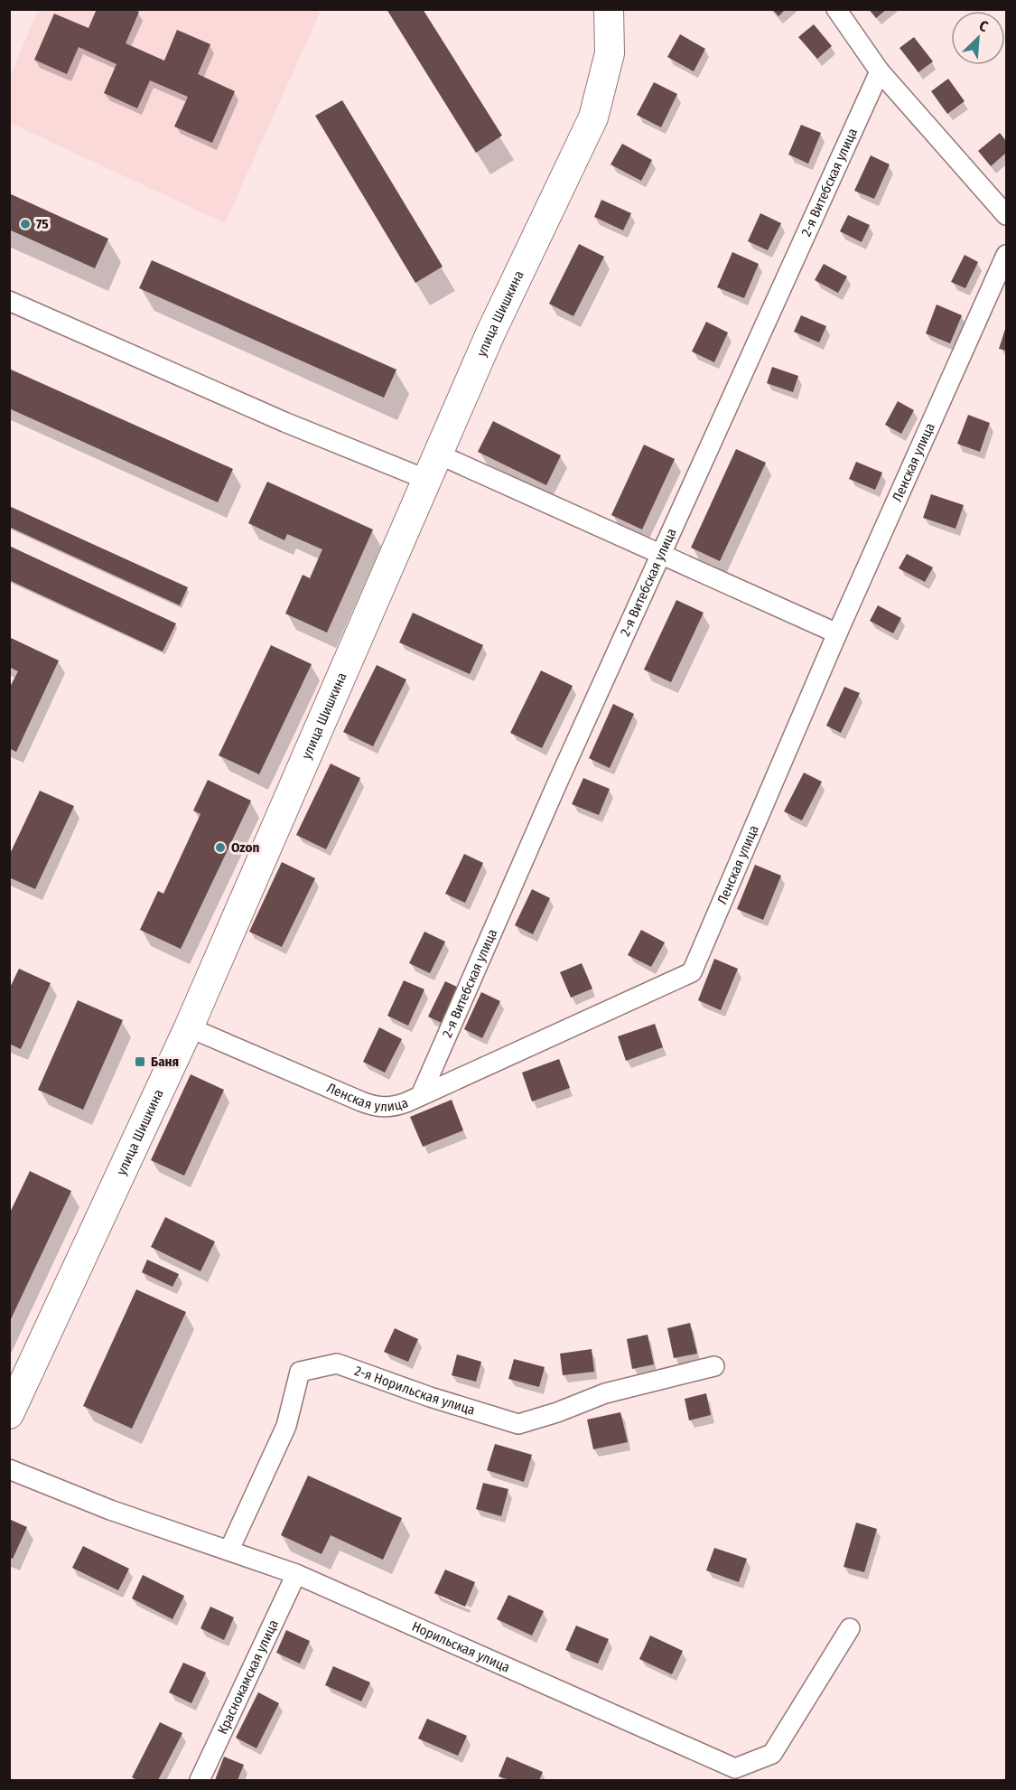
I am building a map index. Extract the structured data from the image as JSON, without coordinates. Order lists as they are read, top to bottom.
{
  "streets": {
    "main road": ["улица Шишкина"],
    "street": [
      "2-я Витебская улица",
      "Ленская улица",
      "2-я Норильская улица",
      "Норильская улица",
      "Краснокамская улица"
    ]
  },
  "crossings": [
    ["2-я Витебская улица", "Ленская улица"],
    ["улица Шишкина", "Ленская улица"],
    ["2-я Норильская улица", "Норильская улица"],
    ["Норильская улица", "Краснокамская улица"]
  ],
  "places": {
    "other": ["75", "Ozon"],
    "transit": ["Баня"]
  },
  "north": "top right"
}
